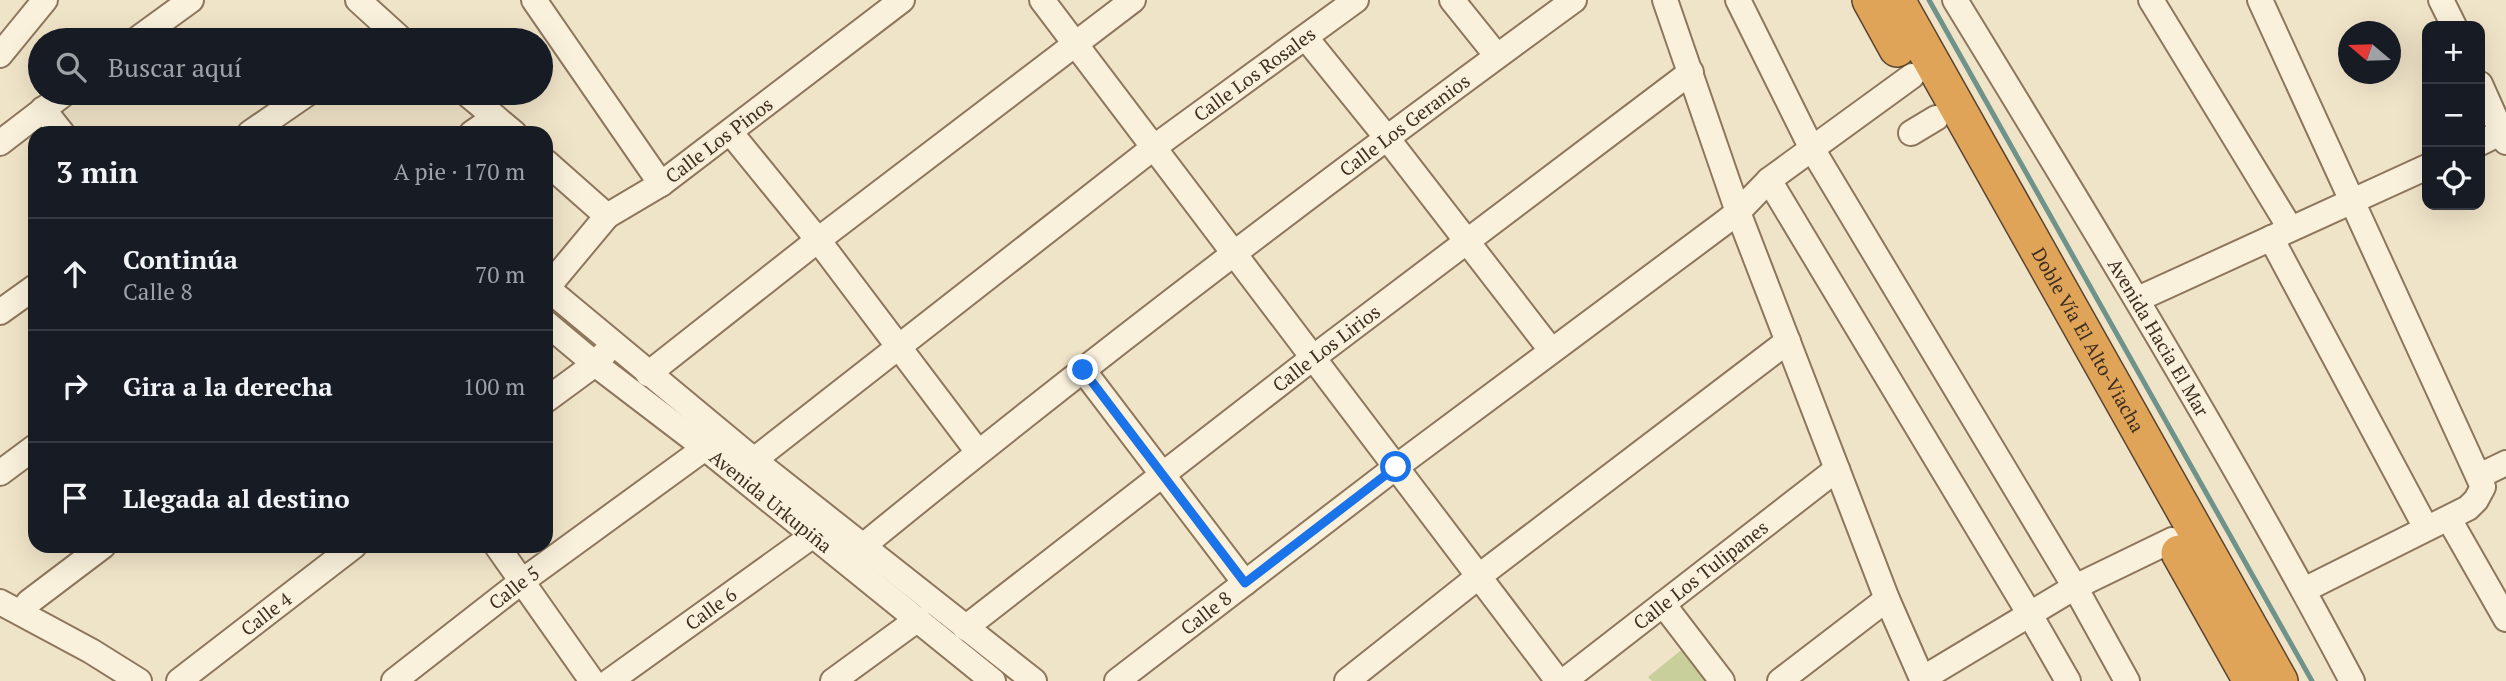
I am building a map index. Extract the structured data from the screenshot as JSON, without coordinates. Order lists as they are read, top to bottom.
{
  "streets": {
    "highway": ["Doble Vía El Alto-Viacha"],
    "street": [
      "Calle Los Rosales",
      "Calle Los Geranios",
      "Calle Los Pinos",
      "Avenida Hacia El Mar",
      "Calle Los Lirios",
      "Avenida Urkupiña",
      "Calle Los Tulipanes",
      "Calle 5",
      "Calle 6",
      "Calle 8",
      "Calle 4"
    ]
  },
  "crossings": [
    ["Doble Vía El Alto-Viacha", "Calle 8"],
    ["Avenida Urkupiña", "Calle 5"],
    ["Avenida Urkupiña", "Calle 6"]
  ],
  "north": "left",
  "page": {
    "map_buttons": ["+", "−"],
    "search": "Buscar aquí",
    "heading": ["3 min", "A pie · 170 m"],
    "list": [
      ["Continúa", "Calle 8", "70 m"],
      ["Gira a la derecha", "100 m"],
      "Llegada al destino"
    ]
  }
}
